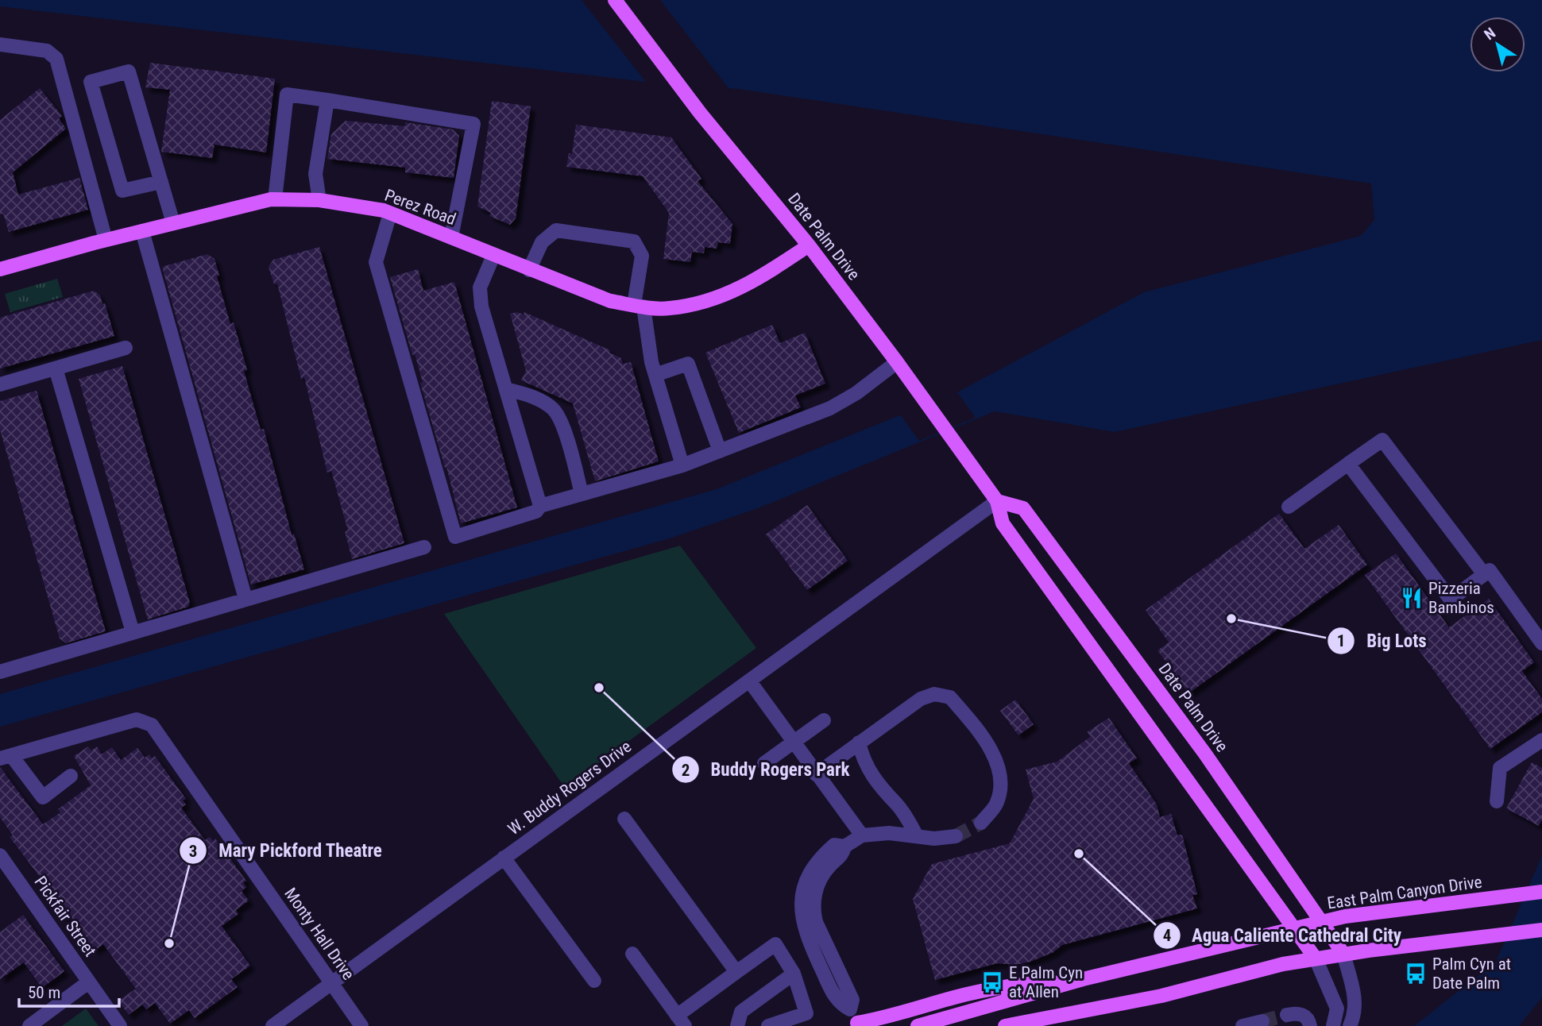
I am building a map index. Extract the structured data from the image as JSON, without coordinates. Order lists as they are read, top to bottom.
{
  "streets": {
    "main road": ["Perez Road", "Date Palm Drive", "East Palm Canyon Drive"],
    "street": ["W. Buddy Rogers Drive", "Pickfair Street", "Monty Hall Drive"]
  },
  "crossings": [
    ["Perez Road", "Date Palm Drive"],
    ["Date Palm Drive", "W. Buddy Rogers Drive"],
    ["Date Palm Drive", "East Palm Canyon Drive"],
    ["W. Buddy Rogers Drive", "Monty Hall Drive"]
  ],
  "places": {
    "restaurant": ["Pizzeria Bambinos"],
    "other": [
      "Big Lots",
      "Buddy Rogers Park",
      "Agua Caliente Cathedral City",
      "Mary Pickford Theatre"
    ],
    "bus stop": ["Palm Cyn at Date Palm", "E Palm Cyn at Allen"]
  },
  "scale_bar": "50 m",
  "north": "top left"
}
